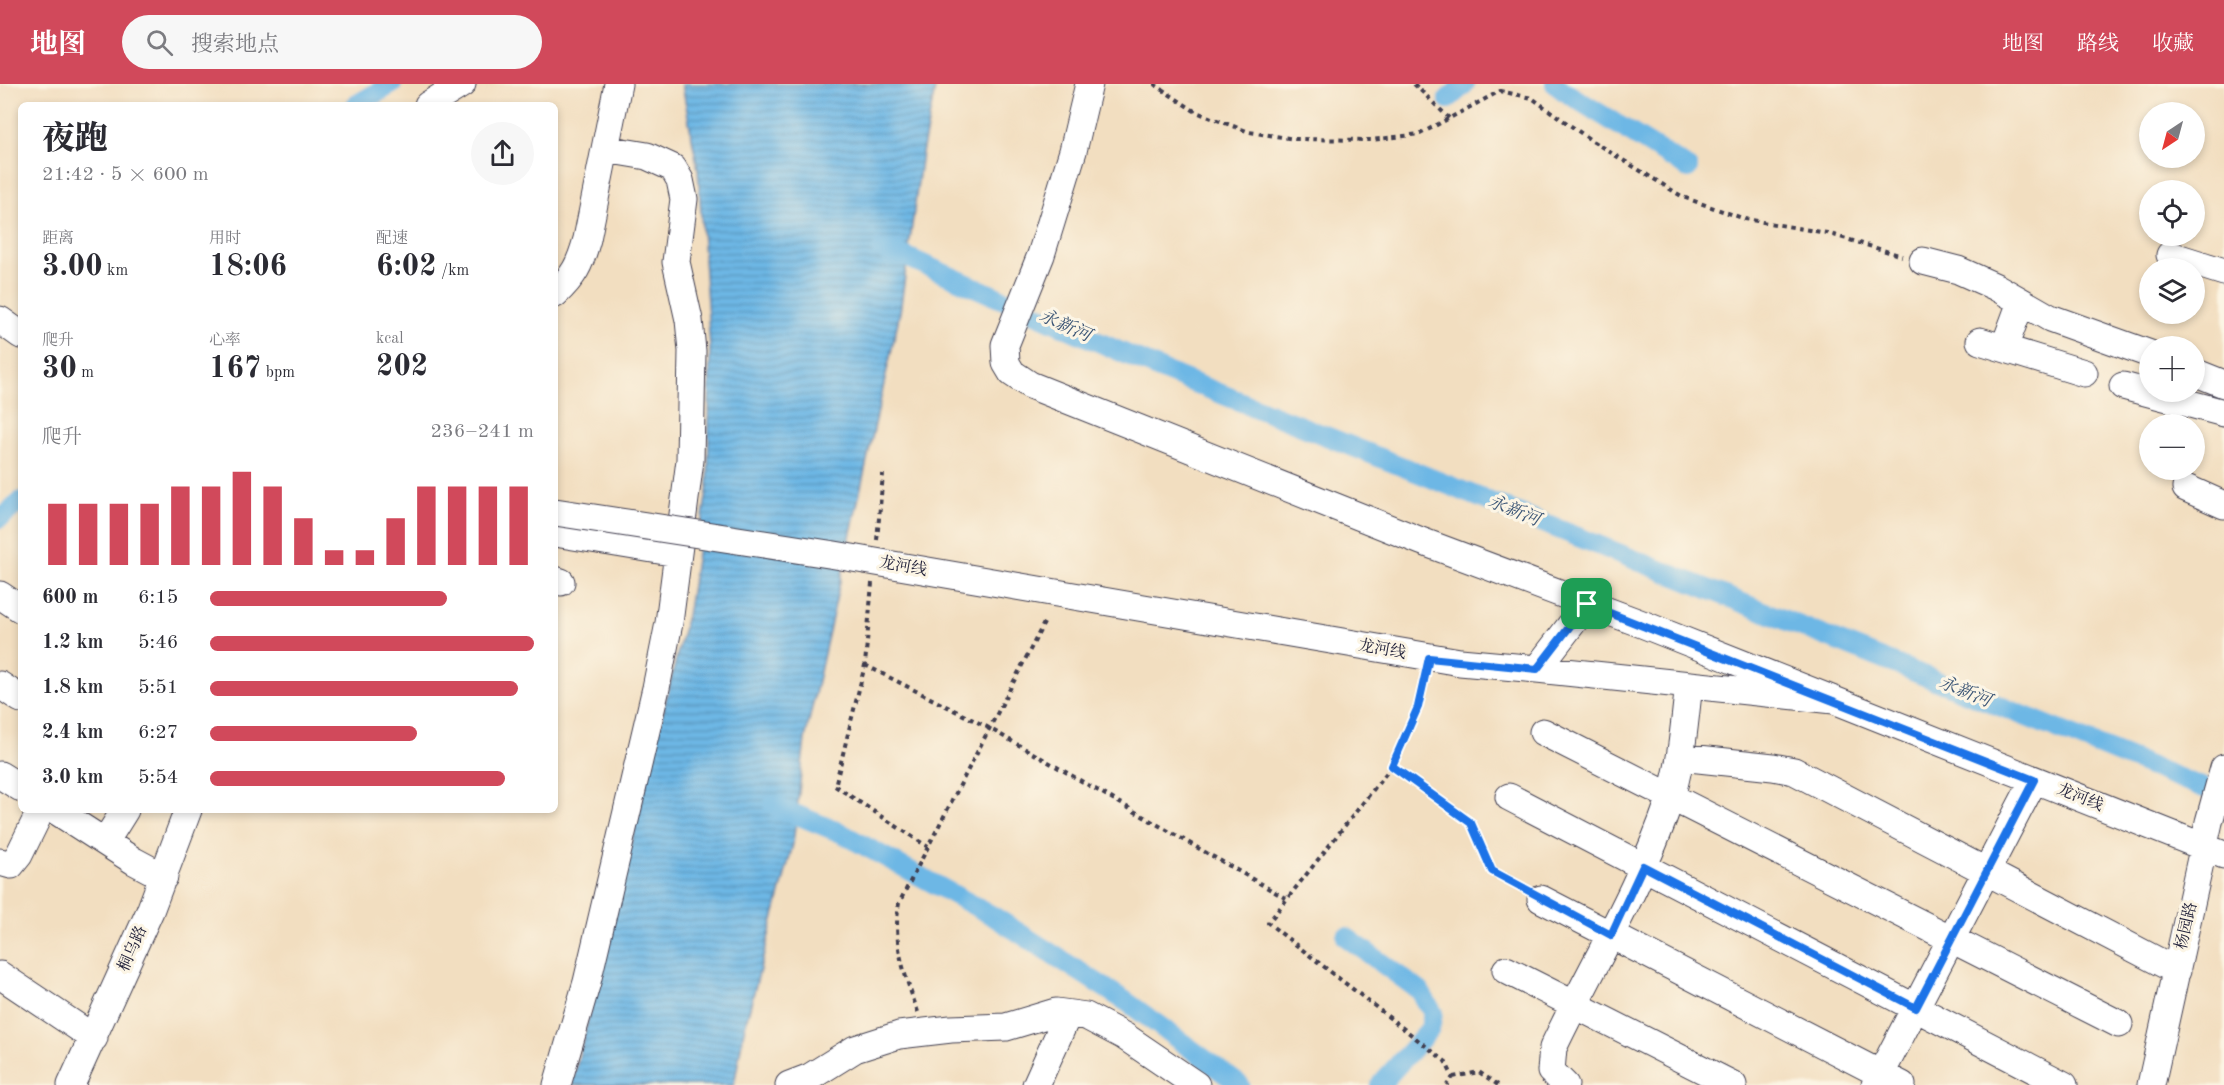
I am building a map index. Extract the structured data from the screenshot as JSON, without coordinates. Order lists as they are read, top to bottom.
{
  "streets": {
    "street": ["龙河线", "杨园路", "桐乌路"]
  },
  "crossings": [
    ["龙河线", "杨园路"]
  ],
  "water": ["永新河"],
  "north": "bottom left",
  "page": {
    "header": "地图",
    "search": "搜索地点",
    "nav": ["地图", "路线", "收藏"],
    "map_buttons": ["+", "−"],
    "heading": ["夜跑", "21:42 · 5 × 600 m"],
    "stats": [
      ["距离", "3.00 km"],
      ["用时", "18:06"],
      ["配速", "6:02 /km"],
      ["爬升", "30 m"],
      ["心率", "167 bpm"],
      ["kcal", "202"]
    ],
    "chart": ["爬升", "236–241 m"],
    "list": [
      {
        "name": "600 m",
        "note": "6:15"
      },
      {
        "name": "1.2 km",
        "note": "5:46"
      },
      {
        "name": "1.8 km",
        "note": "5:51"
      },
      {
        "name": "2.4 km",
        "note": "6:27"
      },
      {
        "name": "3.0 km",
        "note": "5:54"
      }
    ]
  }
}
